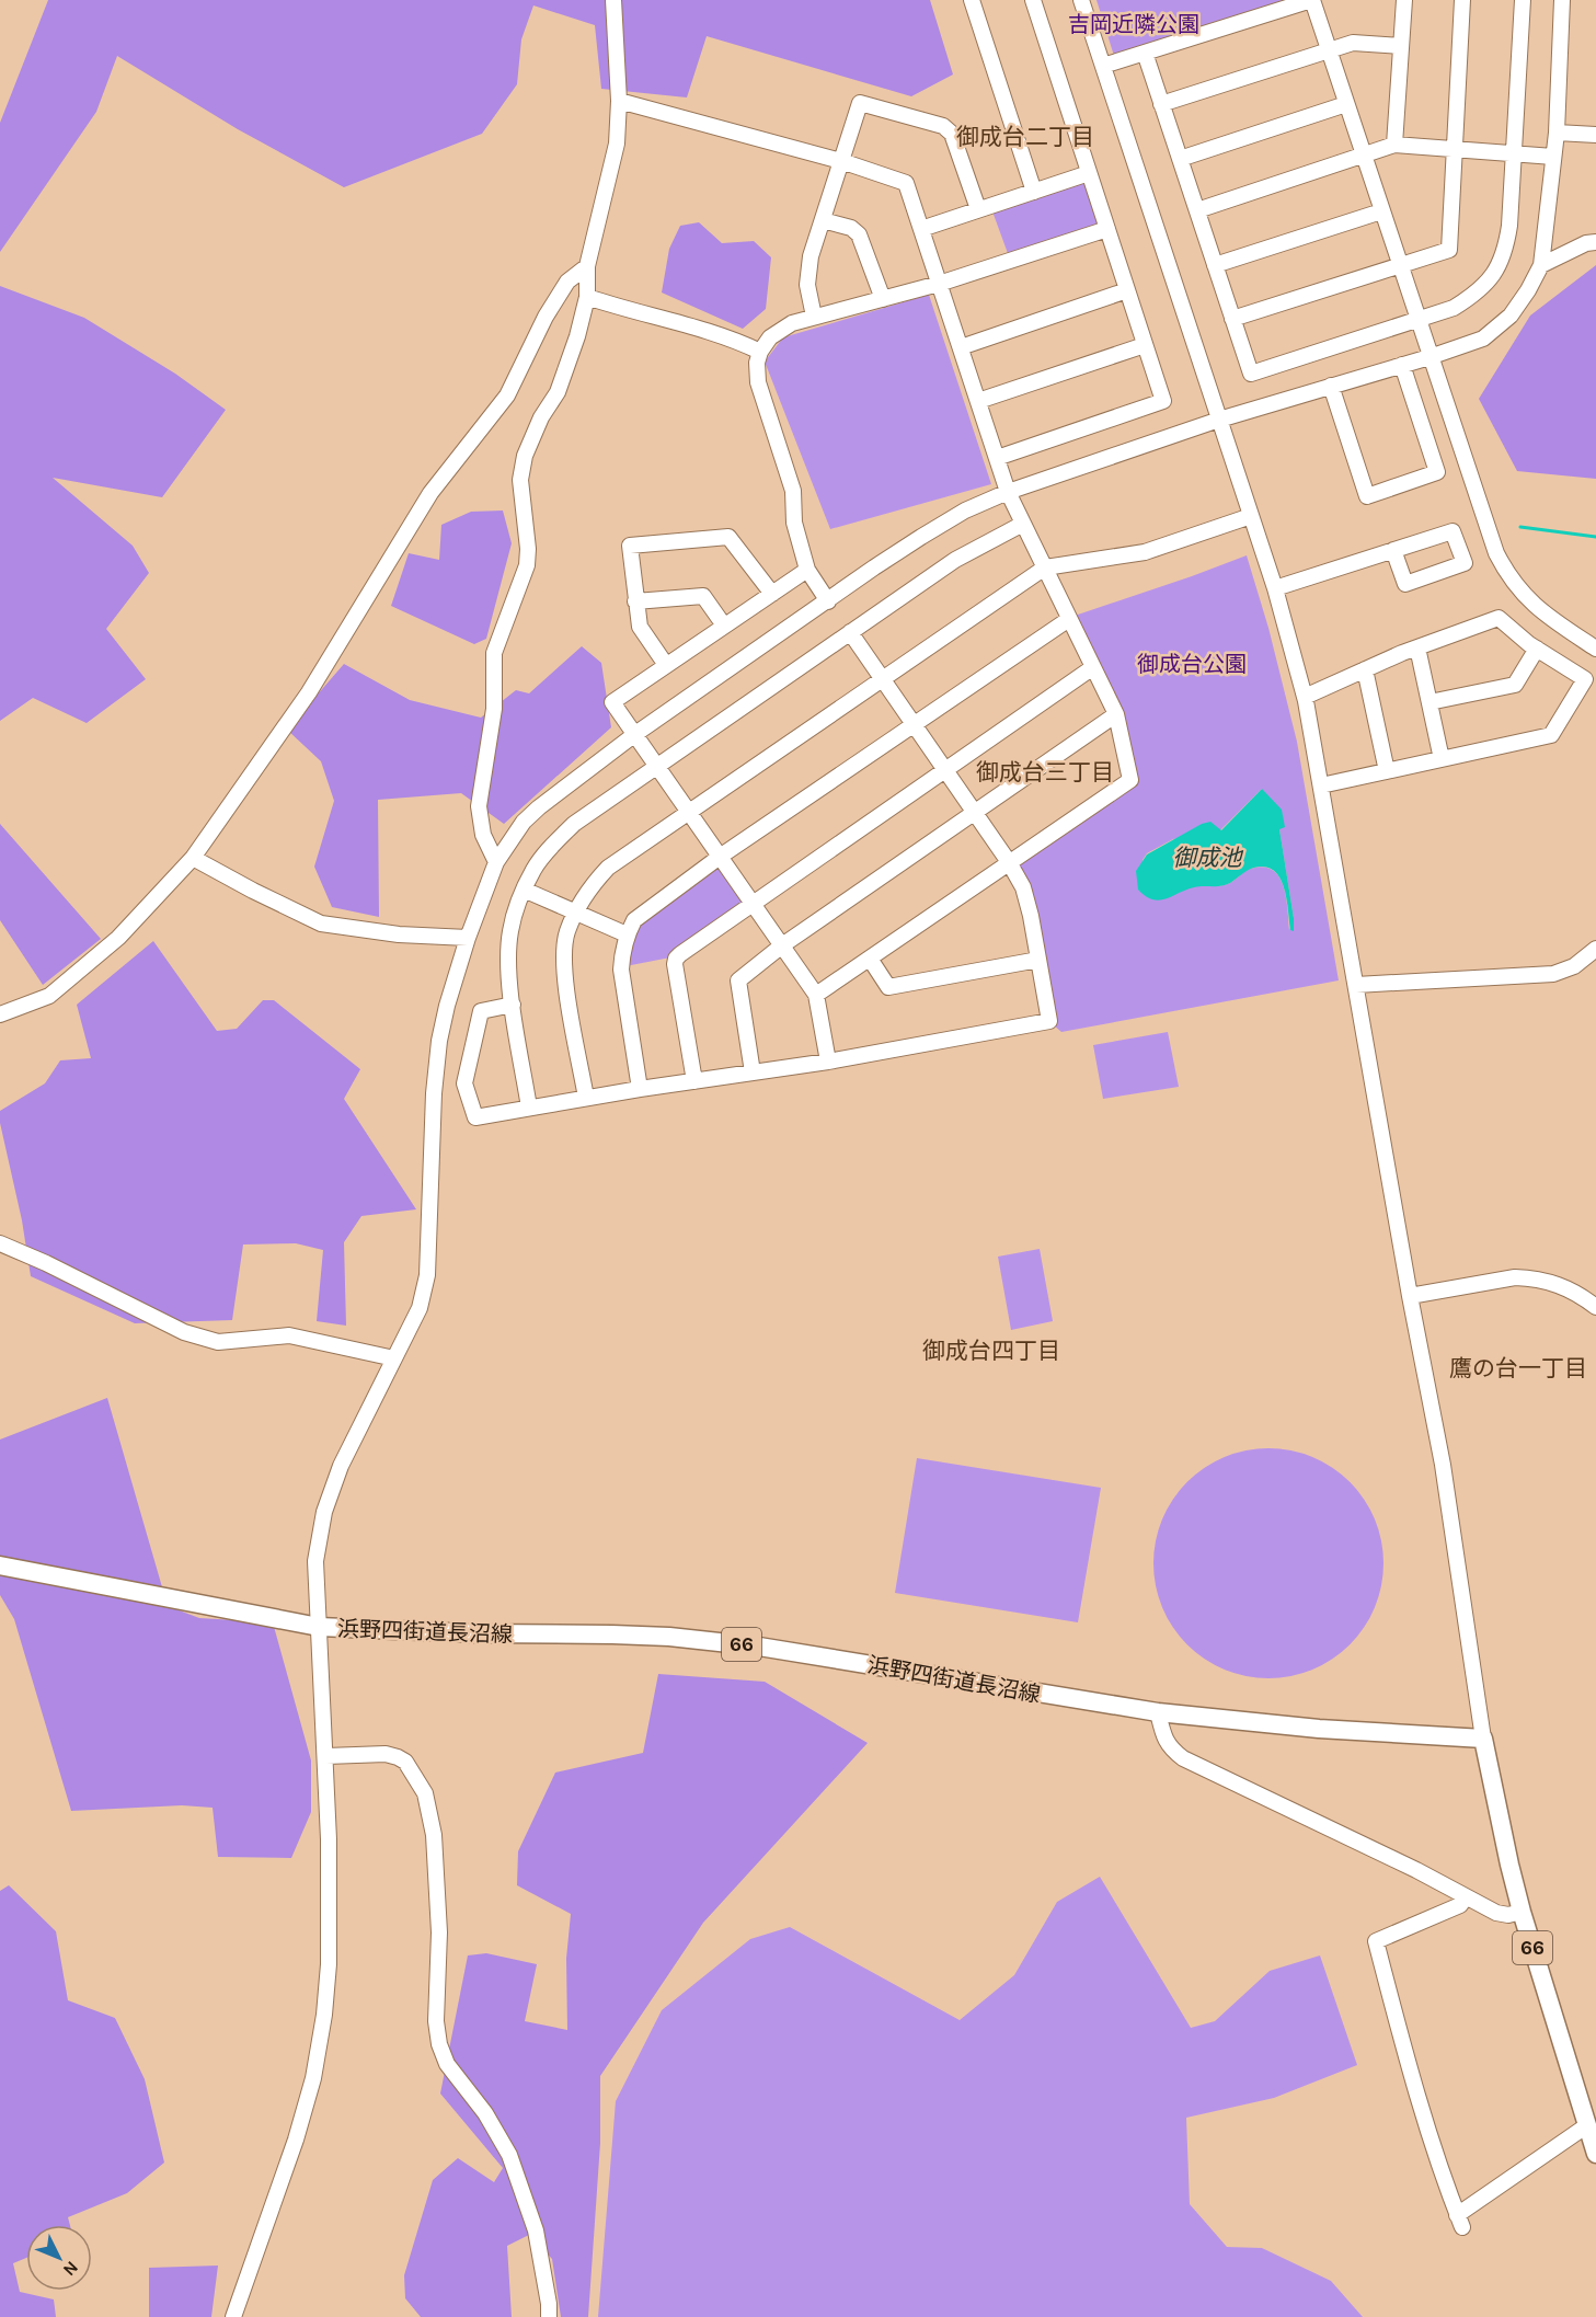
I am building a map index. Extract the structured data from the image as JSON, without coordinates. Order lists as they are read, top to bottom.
{
  "streets": {
    "main road": ["浜野四街道長沼線", "66"]
  },
  "crossings": [
    ["浜野四街道長沼線", "66"]
  ],
  "districts": [
    "御成台二丁目",
    "御成台三丁目",
    "御成台四丁目",
    "鷹の台一丁目"
  ],
  "water": ["御成池"],
  "parks": ["吉岡近隣公園", "御成台公園"],
  "north": "bottom right"
}
